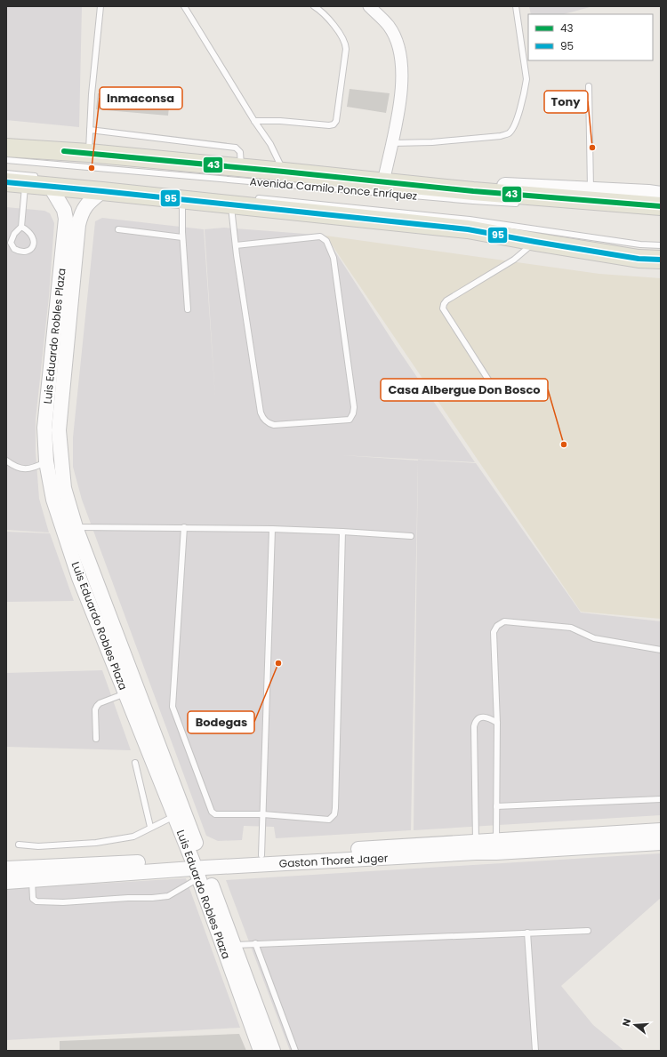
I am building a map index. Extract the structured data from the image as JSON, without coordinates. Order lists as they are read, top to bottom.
{
  "streets": {
    "main road": ["Avenida Camilo Ponce Enríquez"],
    "street": ["Luis Eduardo Robles Plaza", "Gaston Thoret Jager"]
  },
  "crossings": [
    ["Luis Eduardo Robles Plaza", "Gaston Thoret Jager"]
  ],
  "places": [
    "Tony",
    "Inmaconsa",
    "Casa Albergue Don Bosco",
    "Bodegas"
  ],
  "lines": ["transit line 43", "transit line 95"],
  "legend": ["43", "95"],
  "north": "left"
}
